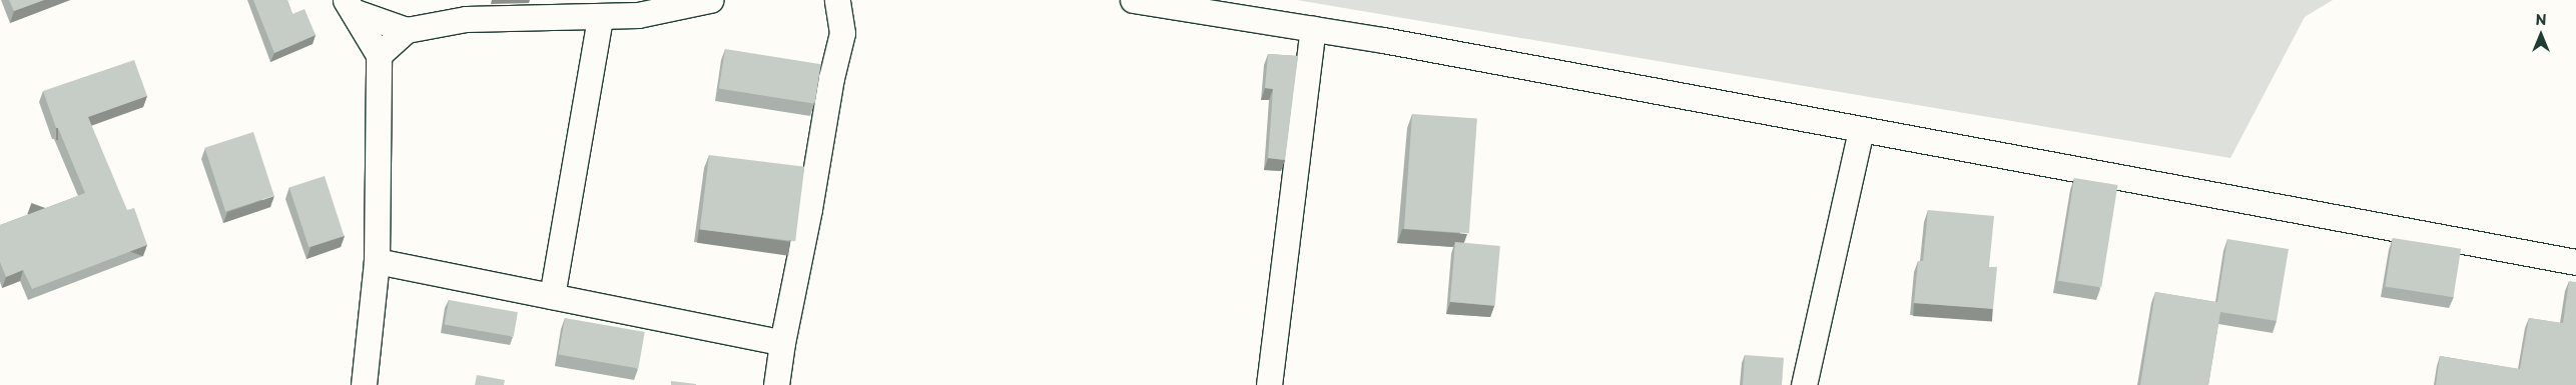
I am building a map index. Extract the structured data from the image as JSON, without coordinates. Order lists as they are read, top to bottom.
{
  "north": "top"
}
